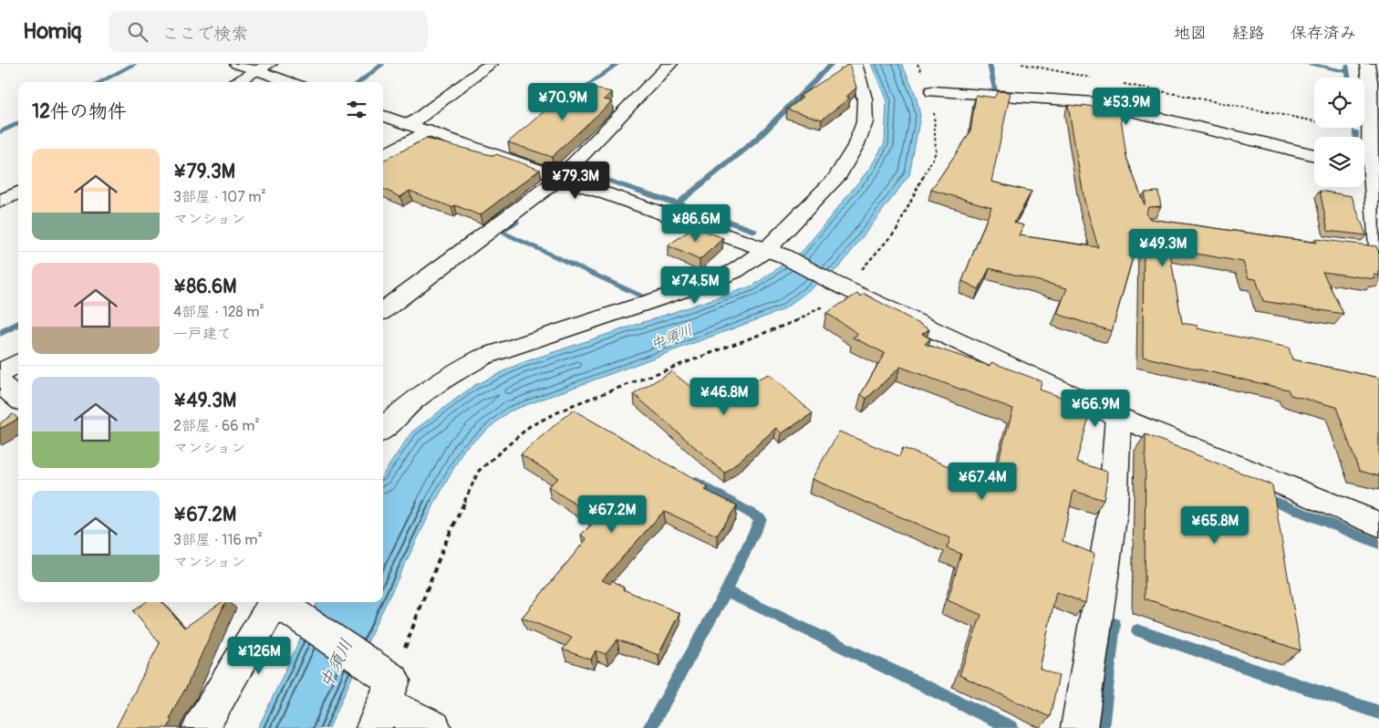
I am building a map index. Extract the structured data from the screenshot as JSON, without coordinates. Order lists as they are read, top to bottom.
{
  "water": ["中須川"],
  "page": {
    "header": "Homiq",
    "search": "ここで検索",
    "nav": ["地図", "経路", "保存済み"],
    "heading": "12件の物件",
    "price": [
      "¥70.9M",
      "¥53.9M",
      "¥79.3M",
      "¥86.6M",
      "¥49.3M",
      "¥74.5M",
      "¥46.8M",
      "¥66.9M",
      "¥67.4M",
      "¥67.2M",
      "¥65.8M",
      "¥126M"
    ],
    "list": [
      {
        "name": "¥79.3M",
        "note": "3部屋 · 107 m² · マンション"
      },
      {
        "name": "¥86.6M",
        "note": "4部屋 · 128 m² · 一戸建て"
      },
      {
        "name": "¥49.3M",
        "note": "2部屋 · 66 m² · マンション"
      },
      {
        "name": "¥67.2M",
        "note": "3部屋 · 116 m² · マンション"
      }
    ]
  }
}
